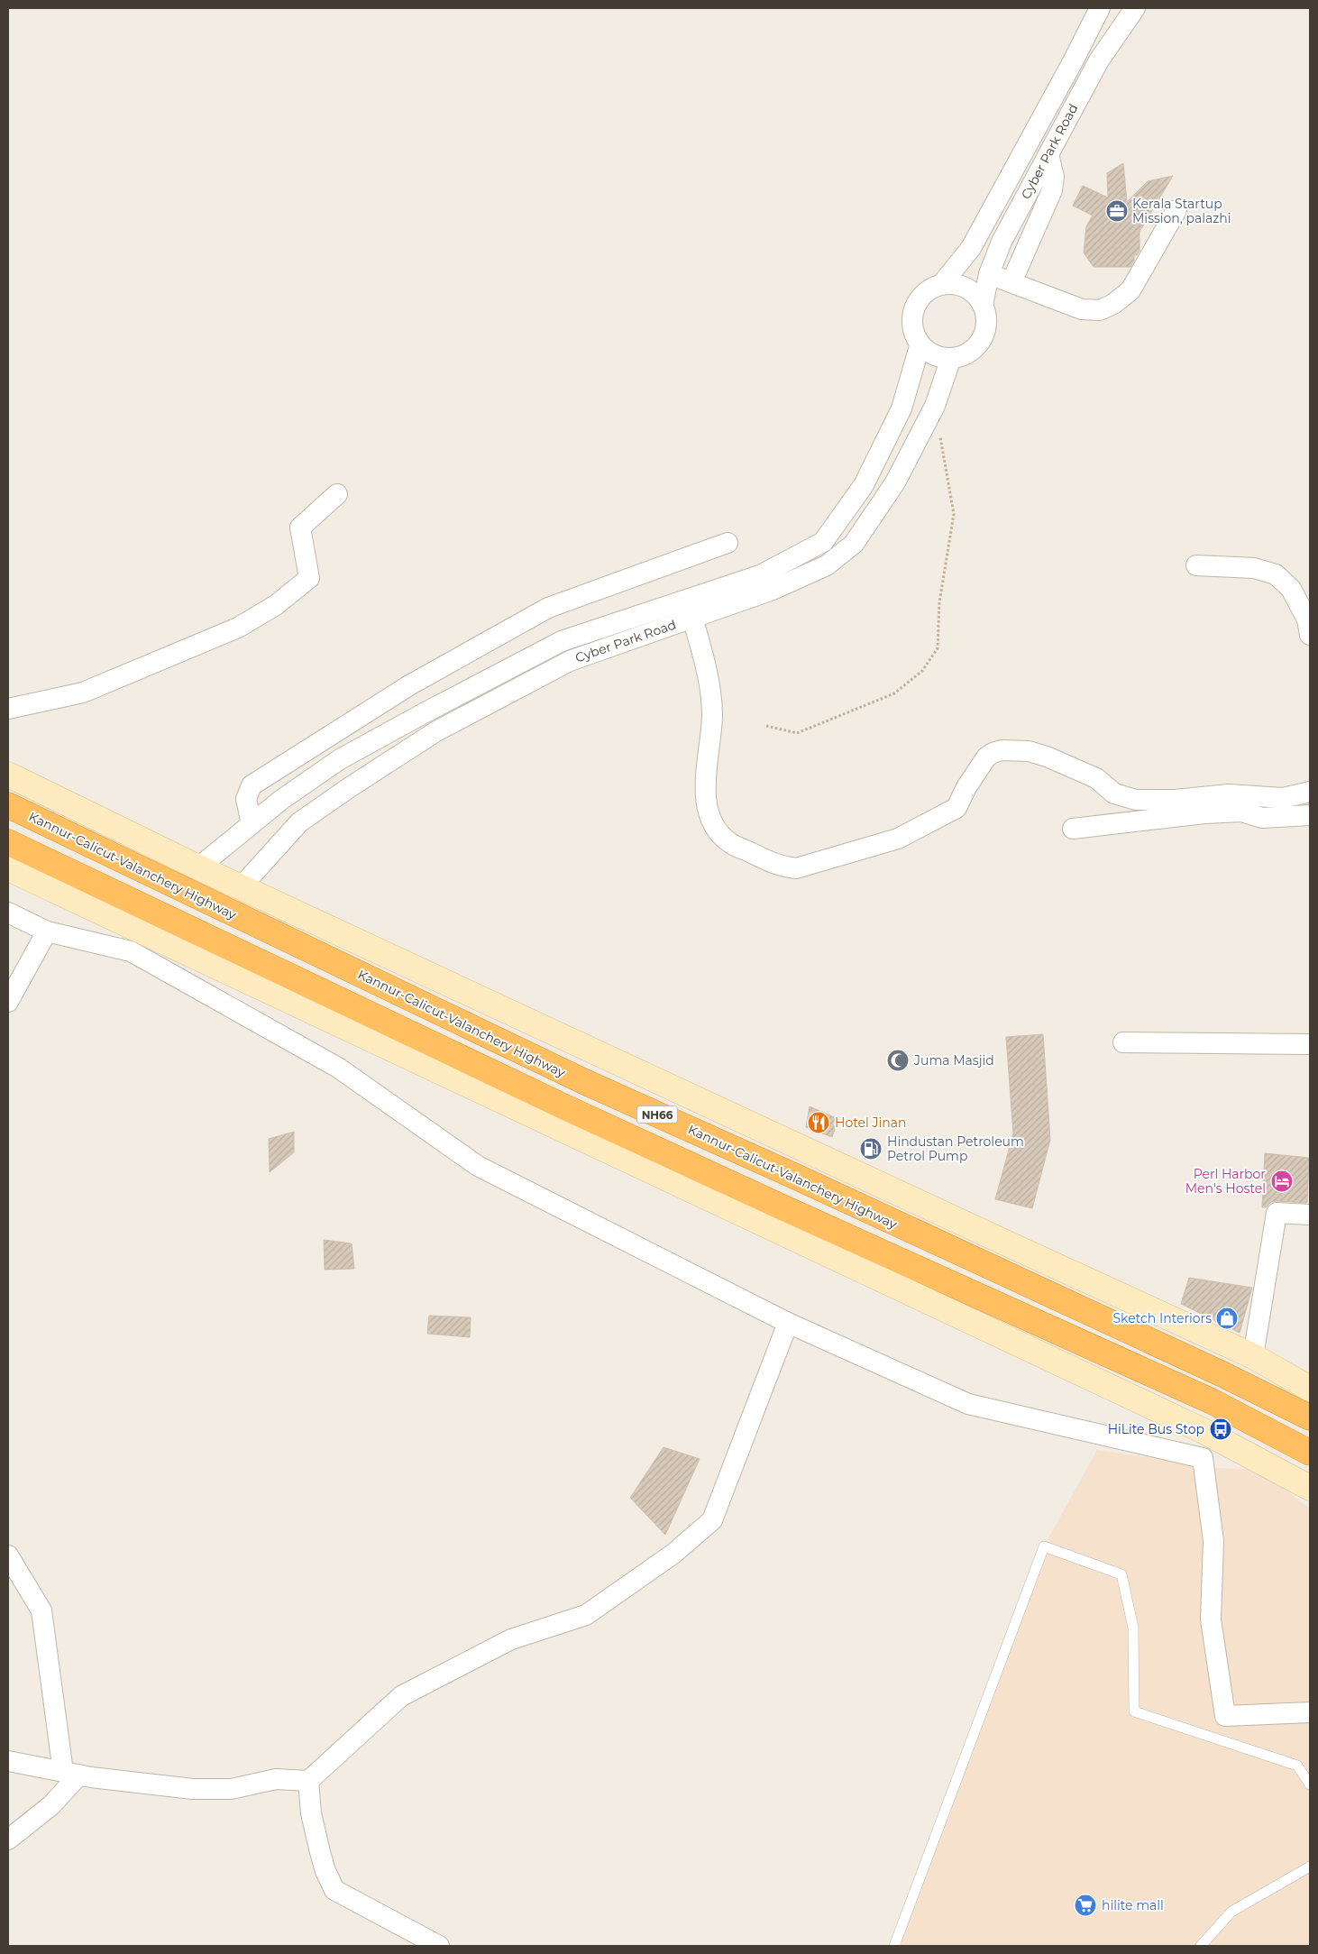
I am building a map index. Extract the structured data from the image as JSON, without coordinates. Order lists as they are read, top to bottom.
{
  "streets": {
    "highway": ["Kannur-Calicut-Valanchery Highway", "NH66"],
    "street": ["Cyber Park Road"]
  },
  "places": {
    "office": ["Kerala Startup Mission, palazhi"],
    "mosque": ["Juma Masjid"],
    "restaurant": ["Hotel Jinan"],
    "fuel station": ["Hindustan Petroleum Petrol Pump"],
    "hotel": ["Perl Harbor Men's Hostel"],
    "shop": ["Sketch Interiors"],
    "bus stop": ["HiLite Bus Stop"],
    "supermarket": ["hilite mall"]
  }
}
